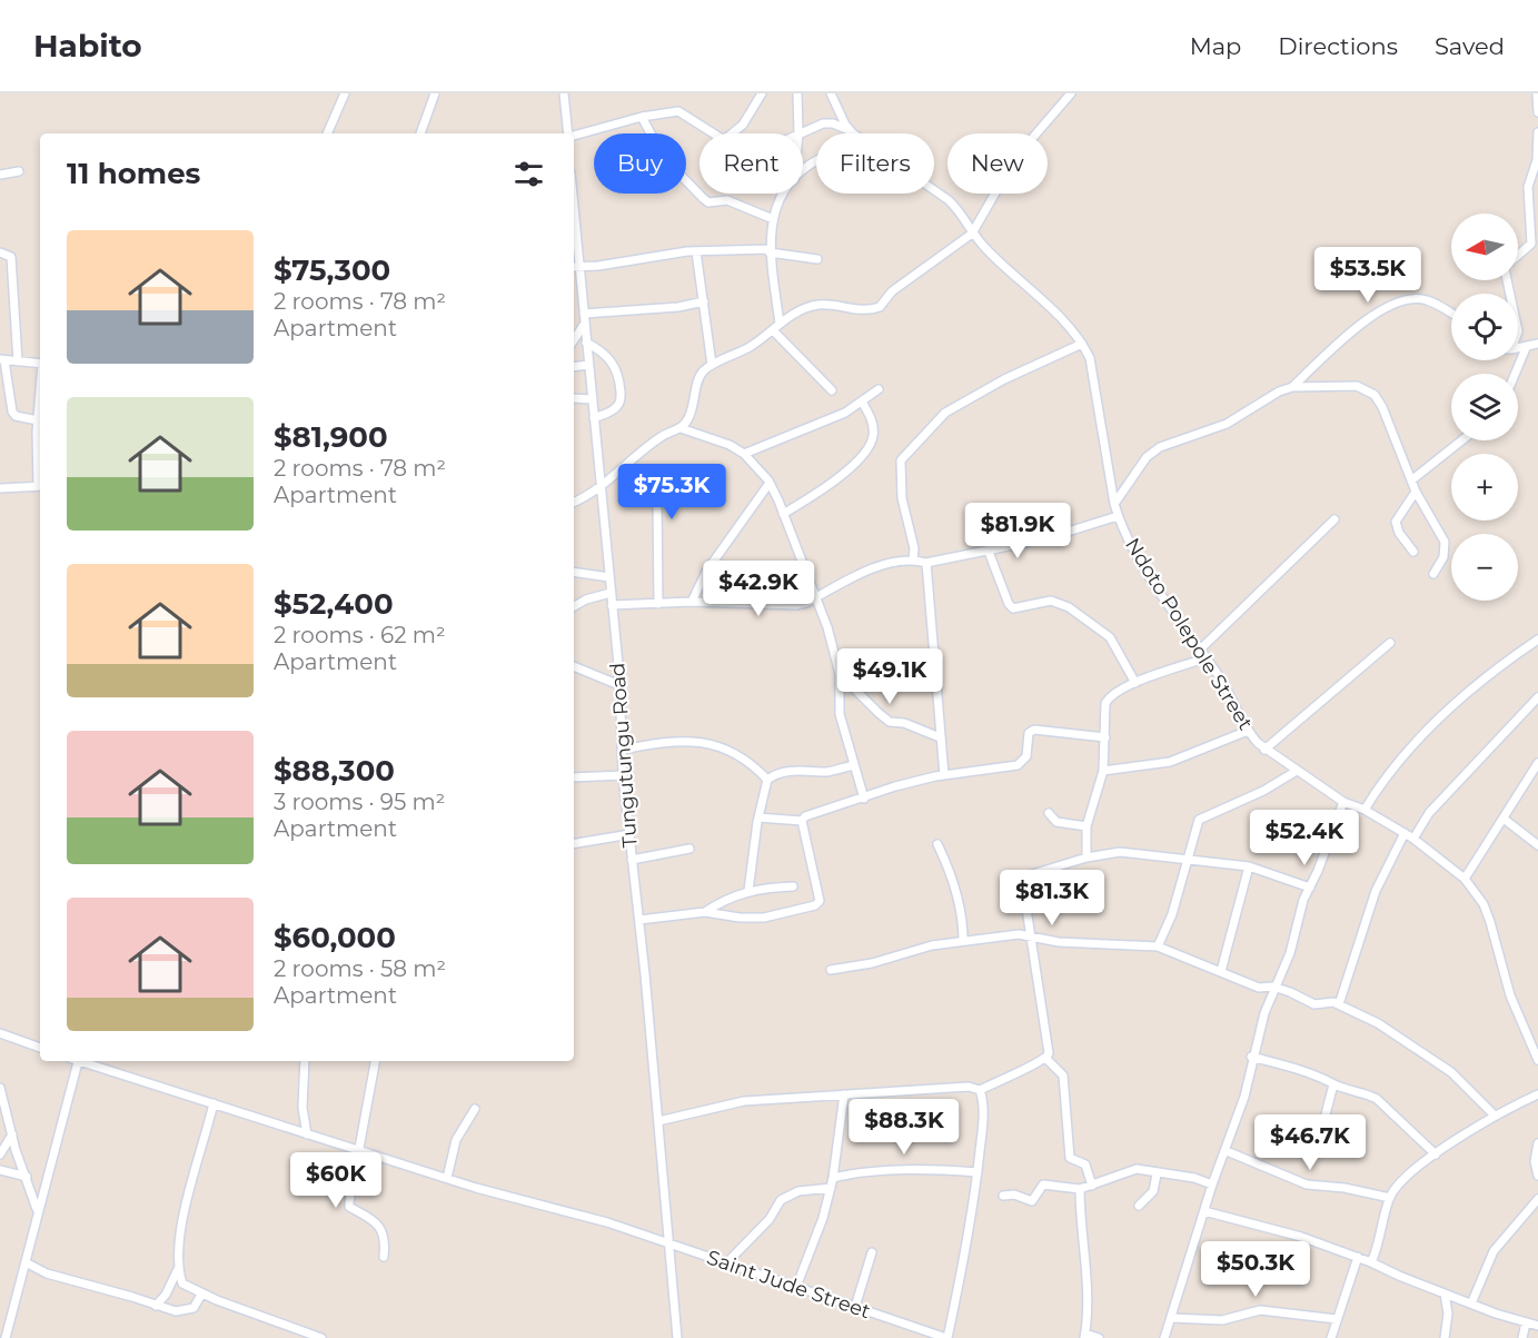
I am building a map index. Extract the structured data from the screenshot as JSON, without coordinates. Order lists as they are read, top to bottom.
{
  "streets": {
    "street": ["Ndoto Polepole Street", "Tungutungu Road", "Saint Jude Street"]
  },
  "crossings": [
    ["Tungutungu Road", "Saint Jude Street"]
  ],
  "north": "left",
  "page": {
    "header": "Habito",
    "nav": ["Map", "Directions", "Saved"],
    "chip": [
      "Buy",
      "Rent",
      "Filters",
      "New"
    ],
    "heading": "11 homes",
    "map_buttons": ["+", "−"],
    "list": [
      {
        "name": "$75,300",
        "note": "2 rooms · 78 m² · Apartment"
      },
      {
        "name": "$81,900",
        "note": "2 rooms · 78 m² · Apartment"
      },
      {
        "name": "$52,400",
        "note": "2 rooms · 62 m² · Apartment"
      },
      {
        "name": "$88,300",
        "note": "3 rooms · 95 m² · Apartment"
      },
      {
        "name": "$60,000",
        "note": "2 rooms · 58 m² · Apartment"
      }
    ],
    "price": [
      "$53.5K",
      "$75.3K",
      "$81.9K",
      "$42.9K",
      "$49.1K",
      "$52.4K",
      "$81.3K",
      "$88.3K",
      "$46.7K",
      "$60K",
      "$50.3K"
    ]
  }
}
